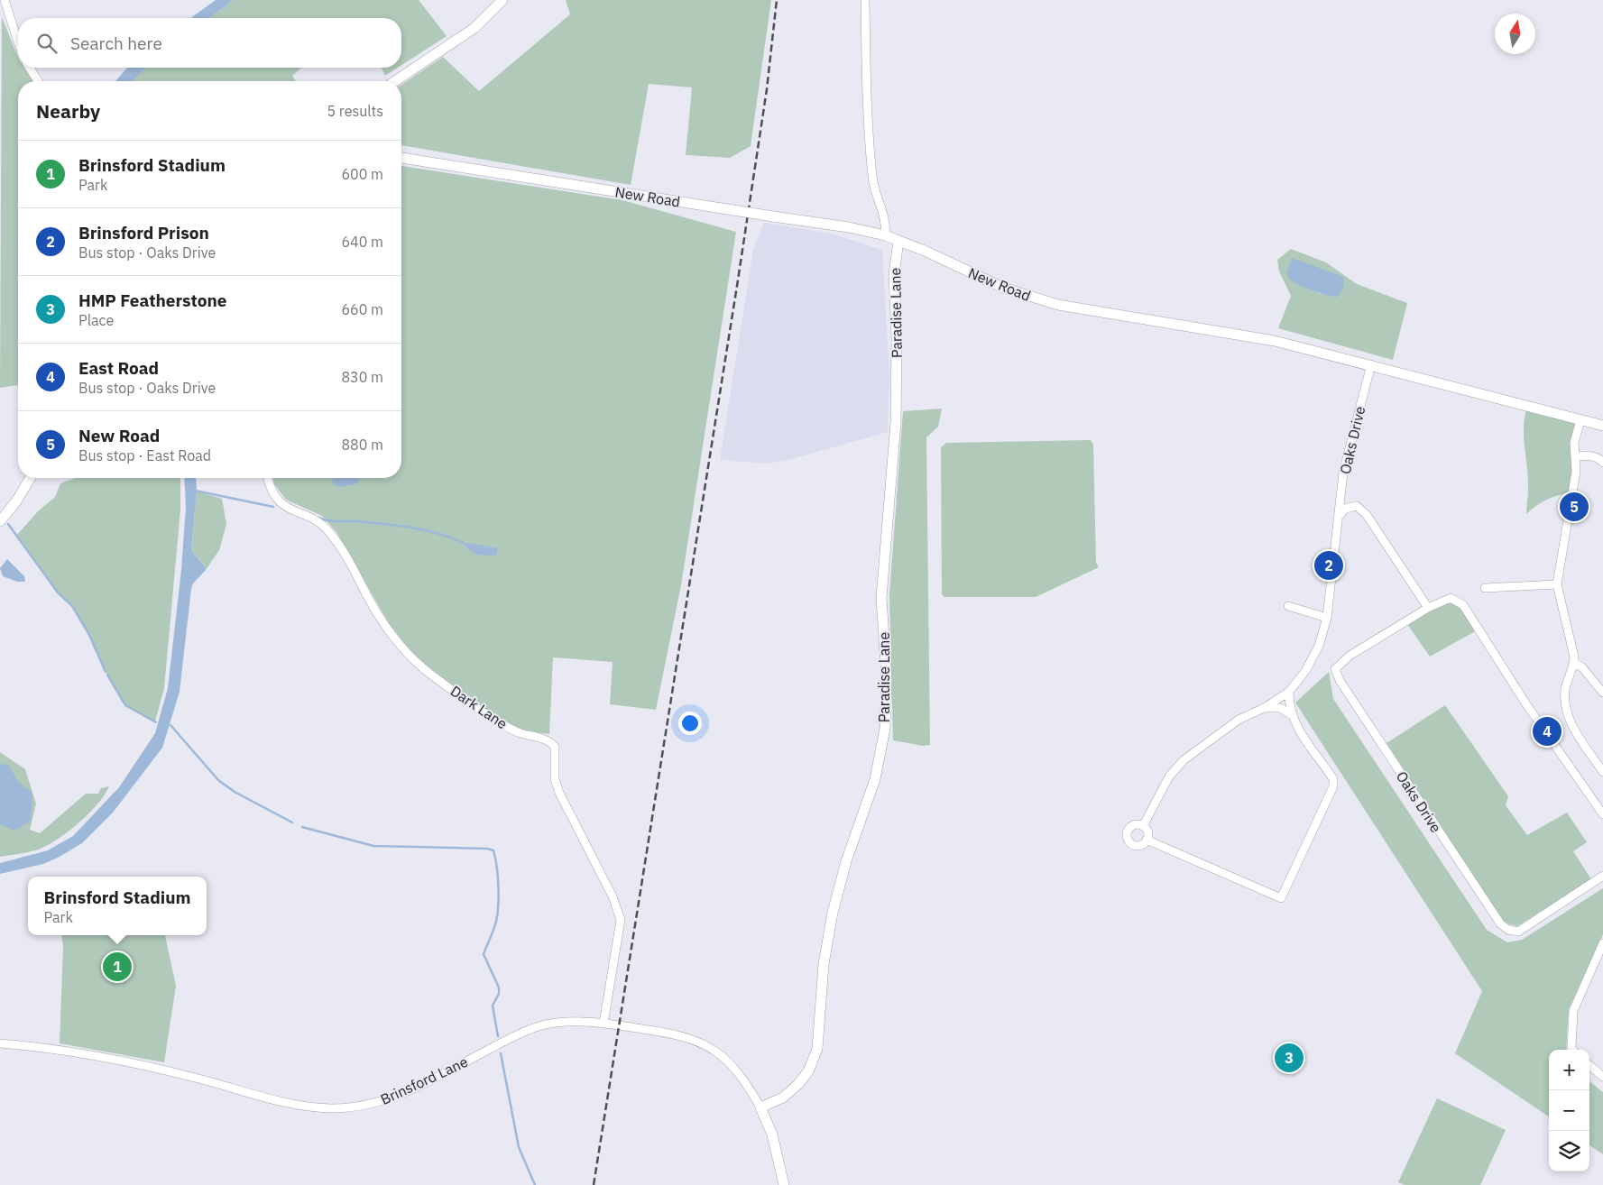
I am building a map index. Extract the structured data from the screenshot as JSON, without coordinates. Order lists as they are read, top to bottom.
{
  "streets": {
    "street": [
      "New Road",
      "Paradise Lane",
      "Oaks Drive",
      "Dark Lane",
      "Brinsford Lane"
    ]
  },
  "crossings": [
    ["New Road", "Paradise Lane"],
    ["New Road", "Oaks Drive"],
    ["Paradise Lane", "Brinsford Lane"],
    ["Dark Lane", "Brinsford Lane"]
  ],
  "north": "top",
  "page": {
    "search": "Search here",
    "heading": ["Nearby", "5 results"],
    "list": [
      {
        "mark": "1",
        "name": "Brinsford Stadium",
        "note": "Park",
        "value": "600 m"
      },
      {
        "mark": "2",
        "name": "Brinsford Prison",
        "note": "Bus stop · Oaks Drive",
        "value": "640 m"
      },
      {
        "mark": "3",
        "name": "HMP Featherstone",
        "note": "Place",
        "value": "660 m"
      },
      {
        "mark": "4",
        "name": "East Road",
        "note": "Bus stop · Oaks Drive",
        "value": "830 m"
      },
      {
        "mark": "5",
        "name": "New Road",
        "note": "Bus stop · East Road",
        "value": "880 m"
      }
    ],
    "pins": [
      "5",
      "2",
      "4",
      "1",
      "3"
    ],
    "popup": ["Brinsford Stadium", "Park"],
    "map_buttons": ["+", "−"]
  }
}
